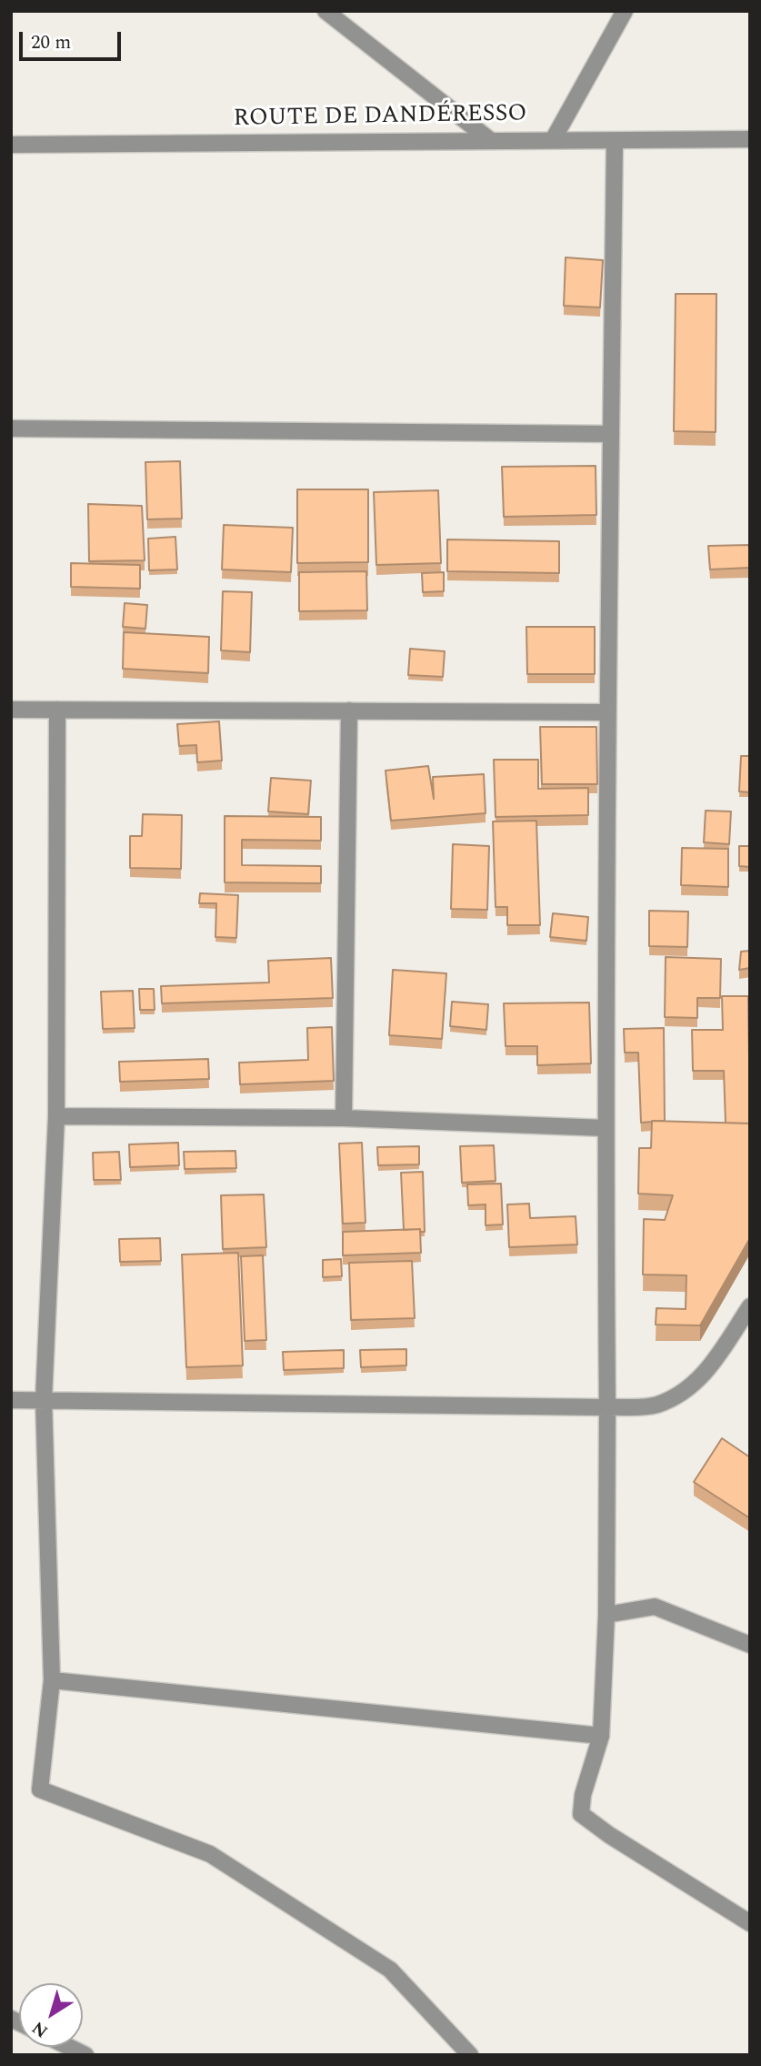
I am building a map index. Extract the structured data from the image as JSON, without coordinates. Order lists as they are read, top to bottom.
{
  "streets": {
    "street": ["ROUTE DE DANDÉRESSO"]
  },
  "scale_bar": "20 m",
  "north": "bottom left"
}
